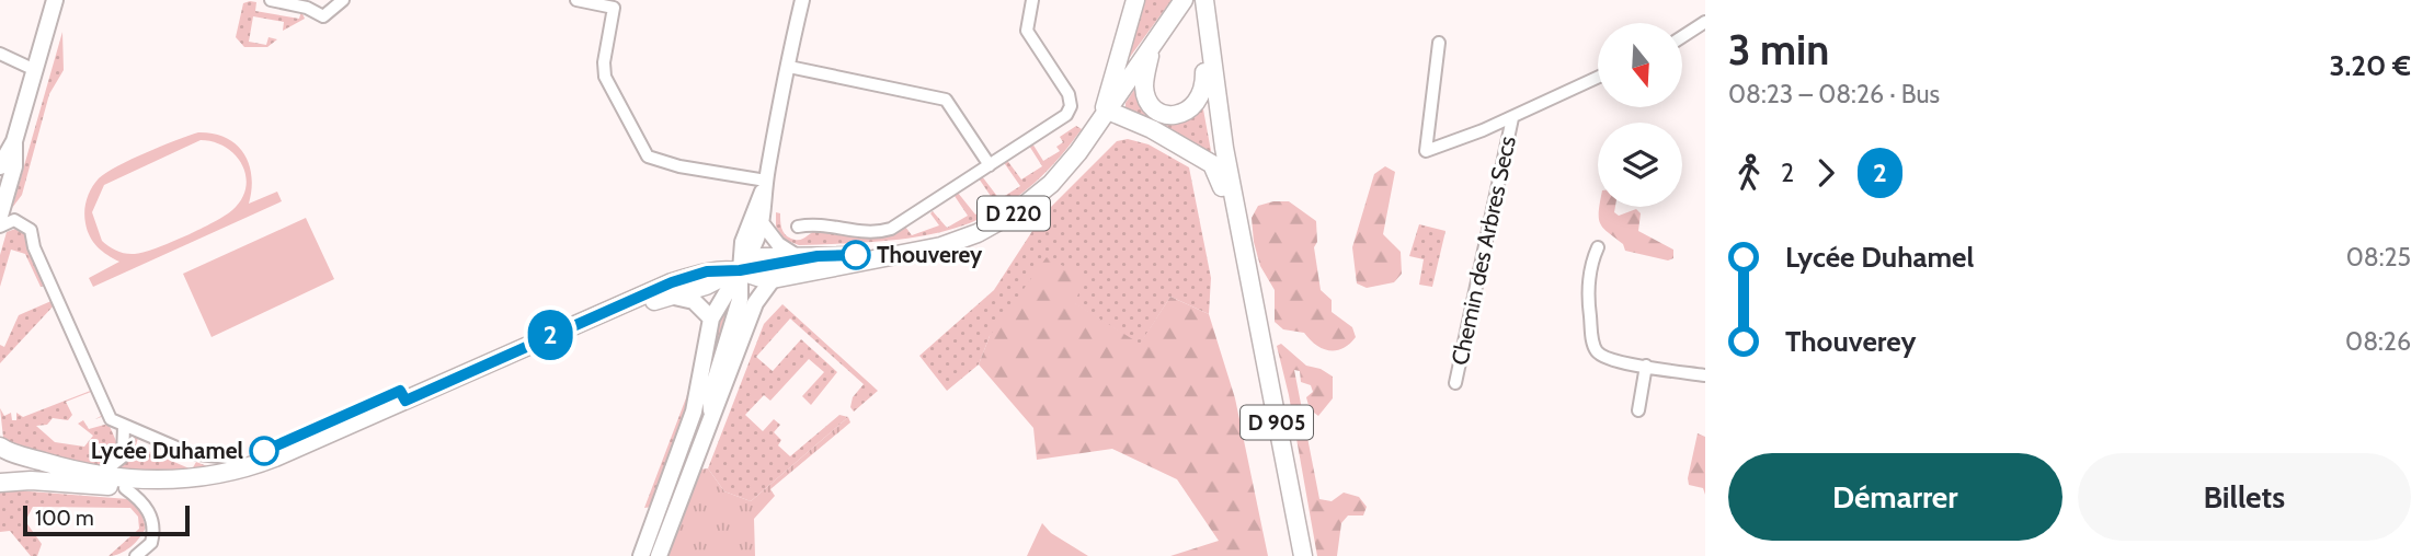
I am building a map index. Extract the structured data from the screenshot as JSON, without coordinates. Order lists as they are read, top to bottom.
{
  "streets": {
    "main road": ["D 220", "D 905"],
    "street": ["Chemin des Arbres Secs"]
  },
  "crossings": [
    ["D 220", "D 905"]
  ],
  "places": ["Thouverey", "Lycée Duhamel"],
  "lines": ["bus line 2"],
  "scale_bar": "100 m",
  "north": "bottom",
  "page": {
    "on_map": "2",
    "heading": ["3 min", "08:23 – 08:26 · Bus", "3.20 €"],
    "legs": ["2", "2"],
    "list": [
      {
        "name": "Lycée Duhamel",
        "value": "08:25"
      },
      {
        "name": "Thouverey",
        "value": "08:26"
      }
    ],
    "buttons": ["Démarrer", "Billets"],
    "scale": "100 m"
  }
}
